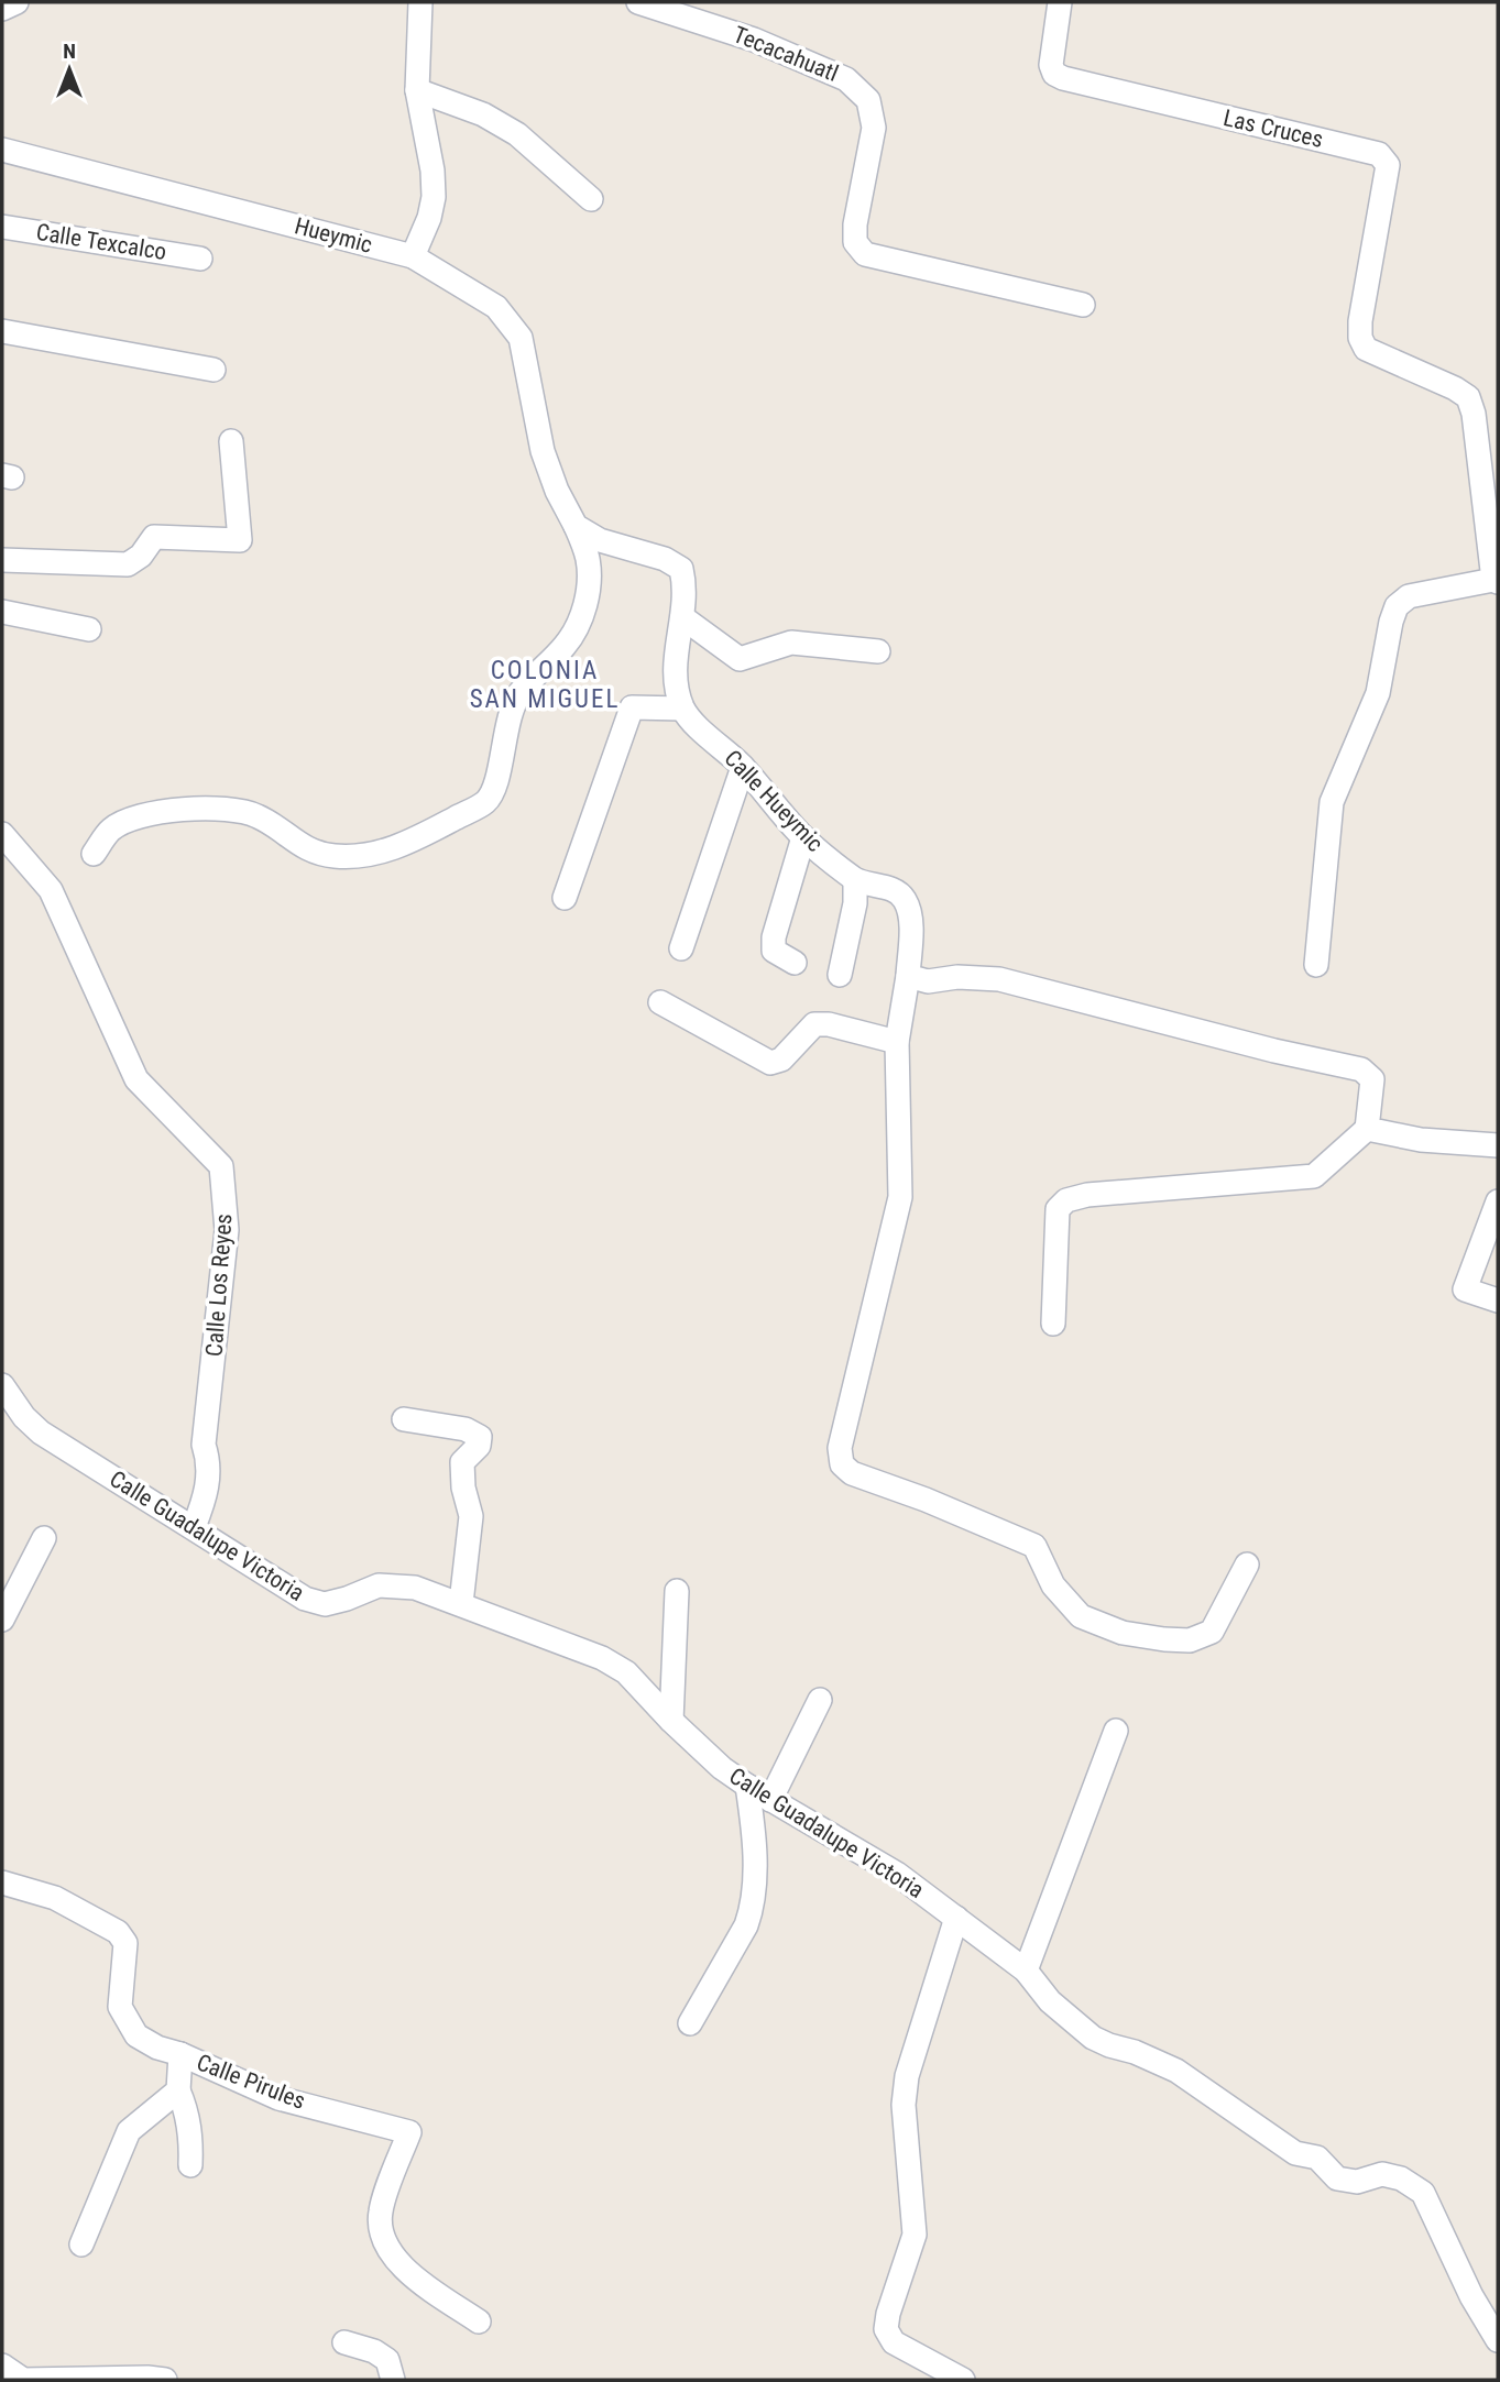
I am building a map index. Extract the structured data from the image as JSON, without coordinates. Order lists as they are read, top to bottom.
{
  "streets": {
    "street": [
      "Tecacahuatl",
      "Las Cruces",
      "Hueymic",
      "Calle Texcalco",
      "Calle Hueymic",
      "Calle Los Reyes",
      "Calle Guadalupe Victoria",
      "Calle Pirules"
    ]
  },
  "crossings": [
    ["Hueymic", "Calle Hueymic"],
    ["Calle Los Reyes", "Calle Guadalupe Victoria"]
  ],
  "districts": ["COLONIA SAN MIGUEL"],
  "north": "top"
}
